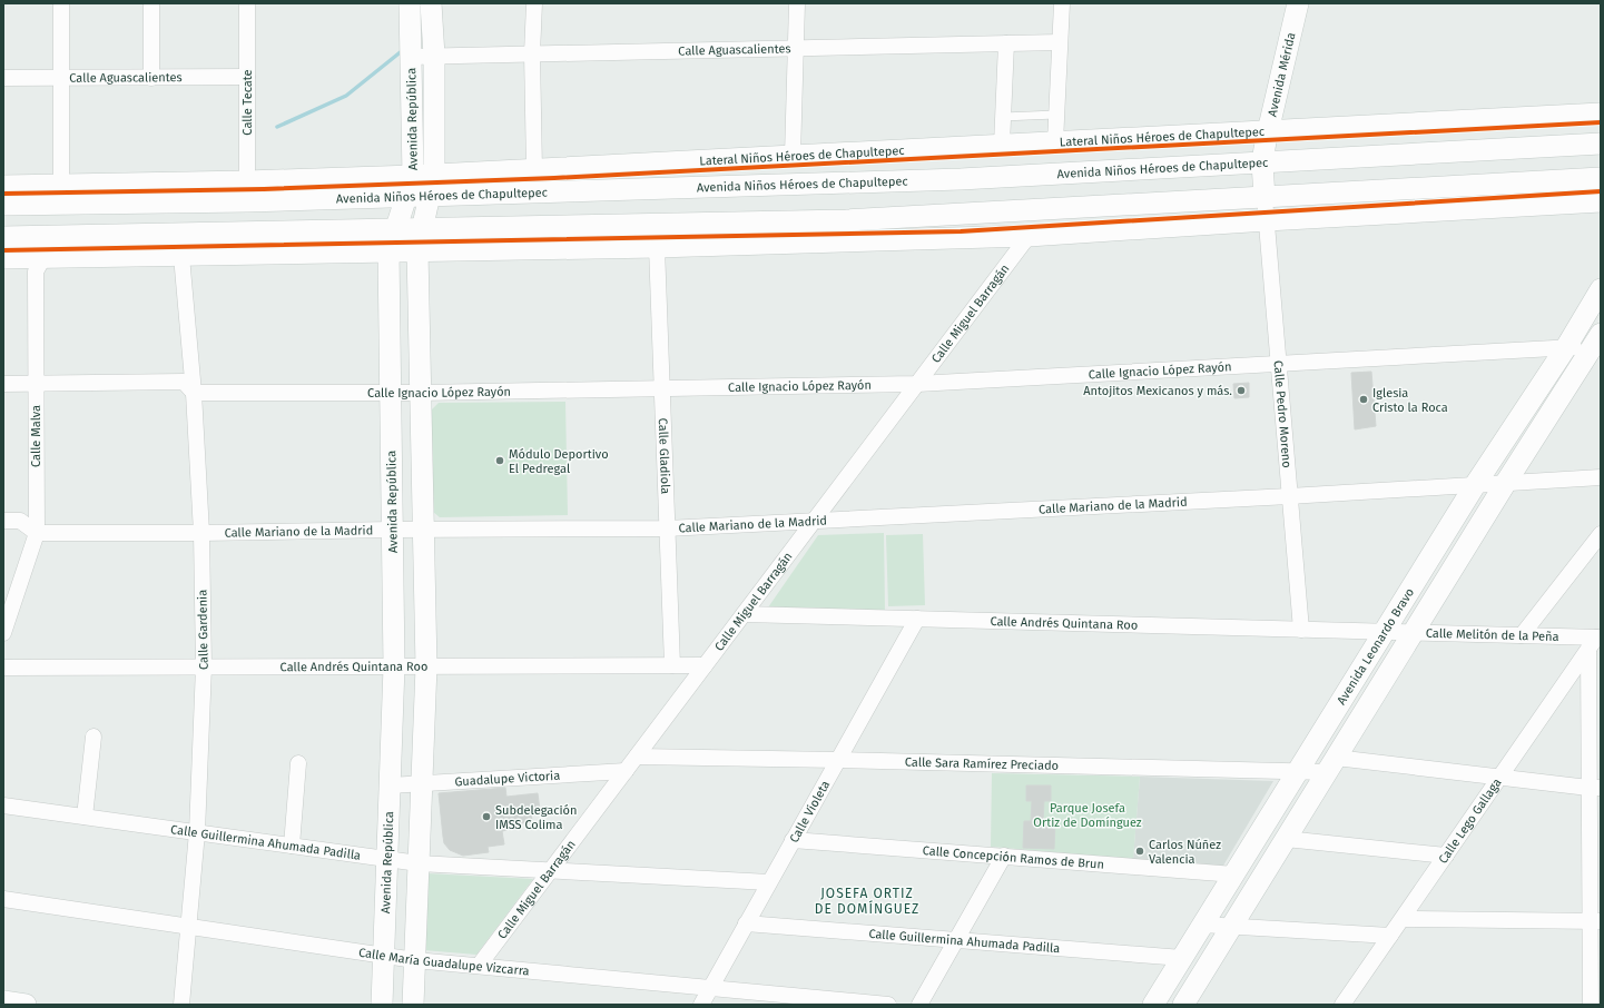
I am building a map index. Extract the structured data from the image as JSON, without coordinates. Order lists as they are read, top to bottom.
{
  "streets": {
    "street": [
      "Calle Aguascalientes",
      "Avenida Mérida",
      "Calle Tecate",
      "Avenida República",
      "Lateral Niños Héroes de Chapultepec",
      "Avenida Niños Héroes de Chapultepec",
      "Calle Miguel Barragán",
      "Calle Ignacio López Rayón",
      "Calle Pedro Moreno",
      "Calle Malva",
      "Calle Gladiola",
      "Calle Mariano de la Madrid",
      "Calle Andrés Quintana Roo",
      "Calle Gardenia",
      "Calle Melitón de la Peña",
      "Avenida Leonardo Bravo",
      "Calle Sara Ramírez Preciado",
      "Guadalupe Victoria",
      "Calle Violeta",
      "Calle Lego Gallaga",
      "Calle Guillermina Ahumada Padilla",
      "Calle Concepción Ramos de Brun",
      "Calle María Guadalupe Vizcarra"
    ]
  },
  "crossings": [
    ["Calle Aguascalientes", "Calle Tecate"],
    ["Calle Aguascalientes", "Avenida República"],
    ["Avenida Mérida", "Lateral Niños Héroes de Chapultepec"],
    ["Avenida Mérida", "Avenida Niños Héroes de Chapultepec"],
    ["Avenida Mérida", "Calle Pedro Moreno"],
    ["Calle Tecate", "Lateral Niños Héroes de Chapultepec"],
    ["Calle Tecate", "Avenida Niños Héroes de Chapultepec"],
    ["Avenida República", "Lateral Niños Héroes de Chapultepec"],
    ["Avenida República", "Avenida Niños Héroes de Chapultepec"],
    ["Avenida República", "Calle Ignacio López Rayón"],
    ["Avenida República", "Calle Mariano de la Madrid"],
    ["Avenida República", "Calle Andrés Quintana Roo"],
    ["Avenida República", "Guadalupe Victoria"],
    ["Avenida República", "Calle Guillermina Ahumada Padilla"],
    ["Avenida República", "Calle María Guadalupe Vizcarra"],
    ["Lateral Niños Héroes de Chapultepec", "Avenida Niños Héroes de Chapultepec"],
    ["Calle Miguel Barragán", "Calle Ignacio López Rayón"],
    ["Calle Miguel Barragán", "Calle Mariano de la Madrid"],
    ["Calle Miguel Barragán", "Calle Andrés Quintana Roo"],
    ["Calle Miguel Barragán", "Calle Sara Ramírez Preciado"],
    ["Calle Miguel Barragán", "Guadalupe Victoria"],
    ["Calle Miguel Barragán", "Calle Guillermina Ahumada Padilla"],
    ["Calle Miguel Barragán", "Calle María Guadalupe Vizcarra"],
    ["Calle Ignacio López Rayón", "Calle Pedro Moreno"],
    ["Calle Ignacio López Rayón", "Calle Gladiola"],
    ["Calle Ignacio López Rayón", "Calle Gardenia"],
    ["Calle Ignacio López Rayón", "Avenida Leonardo Bravo"],
    ["Calle Pedro Moreno", "Calle Mariano de la Madrid"],
    ["Calle Pedro Moreno", "Calle Andrés Quintana Roo"],
    ["Calle Malva", "Calle Mariano de la Madrid"],
    ["Calle Gladiola", "Calle Mariano de la Madrid"],
    ["Calle Gladiola", "Calle Andrés Quintana Roo"],
    ["Calle Mariano de la Madrid", "Calle Gardenia"],
    ["Calle Mariano de la Madrid", "Avenida Leonardo Bravo"],
    ["Calle Andrés Quintana Roo", "Calle Gardenia"],
    ["Calle Andrés Quintana Roo", "Calle Melitón de la Peña"],
    ["Calle Andrés Quintana Roo", "Avenida Leonardo Bravo"],
    ["Calle Andrés Quintana Roo", "Calle Violeta"],
    ["Calle Gardenia", "Calle Guillermina Ahumada Padilla"],
    ["Calle Gardenia", "Calle María Guadalupe Vizcarra"],
    ["Calle Melitón de la Peña", "Avenida Leonardo Bravo"],
    ["Calle Melitón de la Peña", "Calle Lego Gallaga"],
    ["Avenida Leonardo Bravo", "Calle Sara Ramírez Preciado"],
    ["Avenida Leonardo Bravo", "Calle Guillermina Ahumada Padilla"],
    ["Avenida Leonardo Bravo", "Calle Concepción Ramos de Brun"],
    ["Calle Sara Ramírez Preciado", "Calle Violeta"],
    ["Calle Sara Ramírez Preciado", "Calle Lego Gallaga"],
    ["Calle Violeta", "Calle Guillermina Ahumada Padilla"],
    ["Calle Violeta", "Calle Concepción Ramos de Brun"],
    ["Calle Violeta", "Calle María Guadalupe Vizcarra"]
  ],
  "districts": ["JOSEFA ORTIZ DE DOMÍNGUEZ"],
  "parks": ["Parque Josefa Ortiz de Domínguez"],
  "places": [
    "Antojitos Mexicanos y más.",
    "Iglesia Cristo la Roca",
    "Módulo Deportivo El Pedregal",
    "Subdelegación IMSS Colima",
    "Carlos Núñez Valencia"
  ]
}
